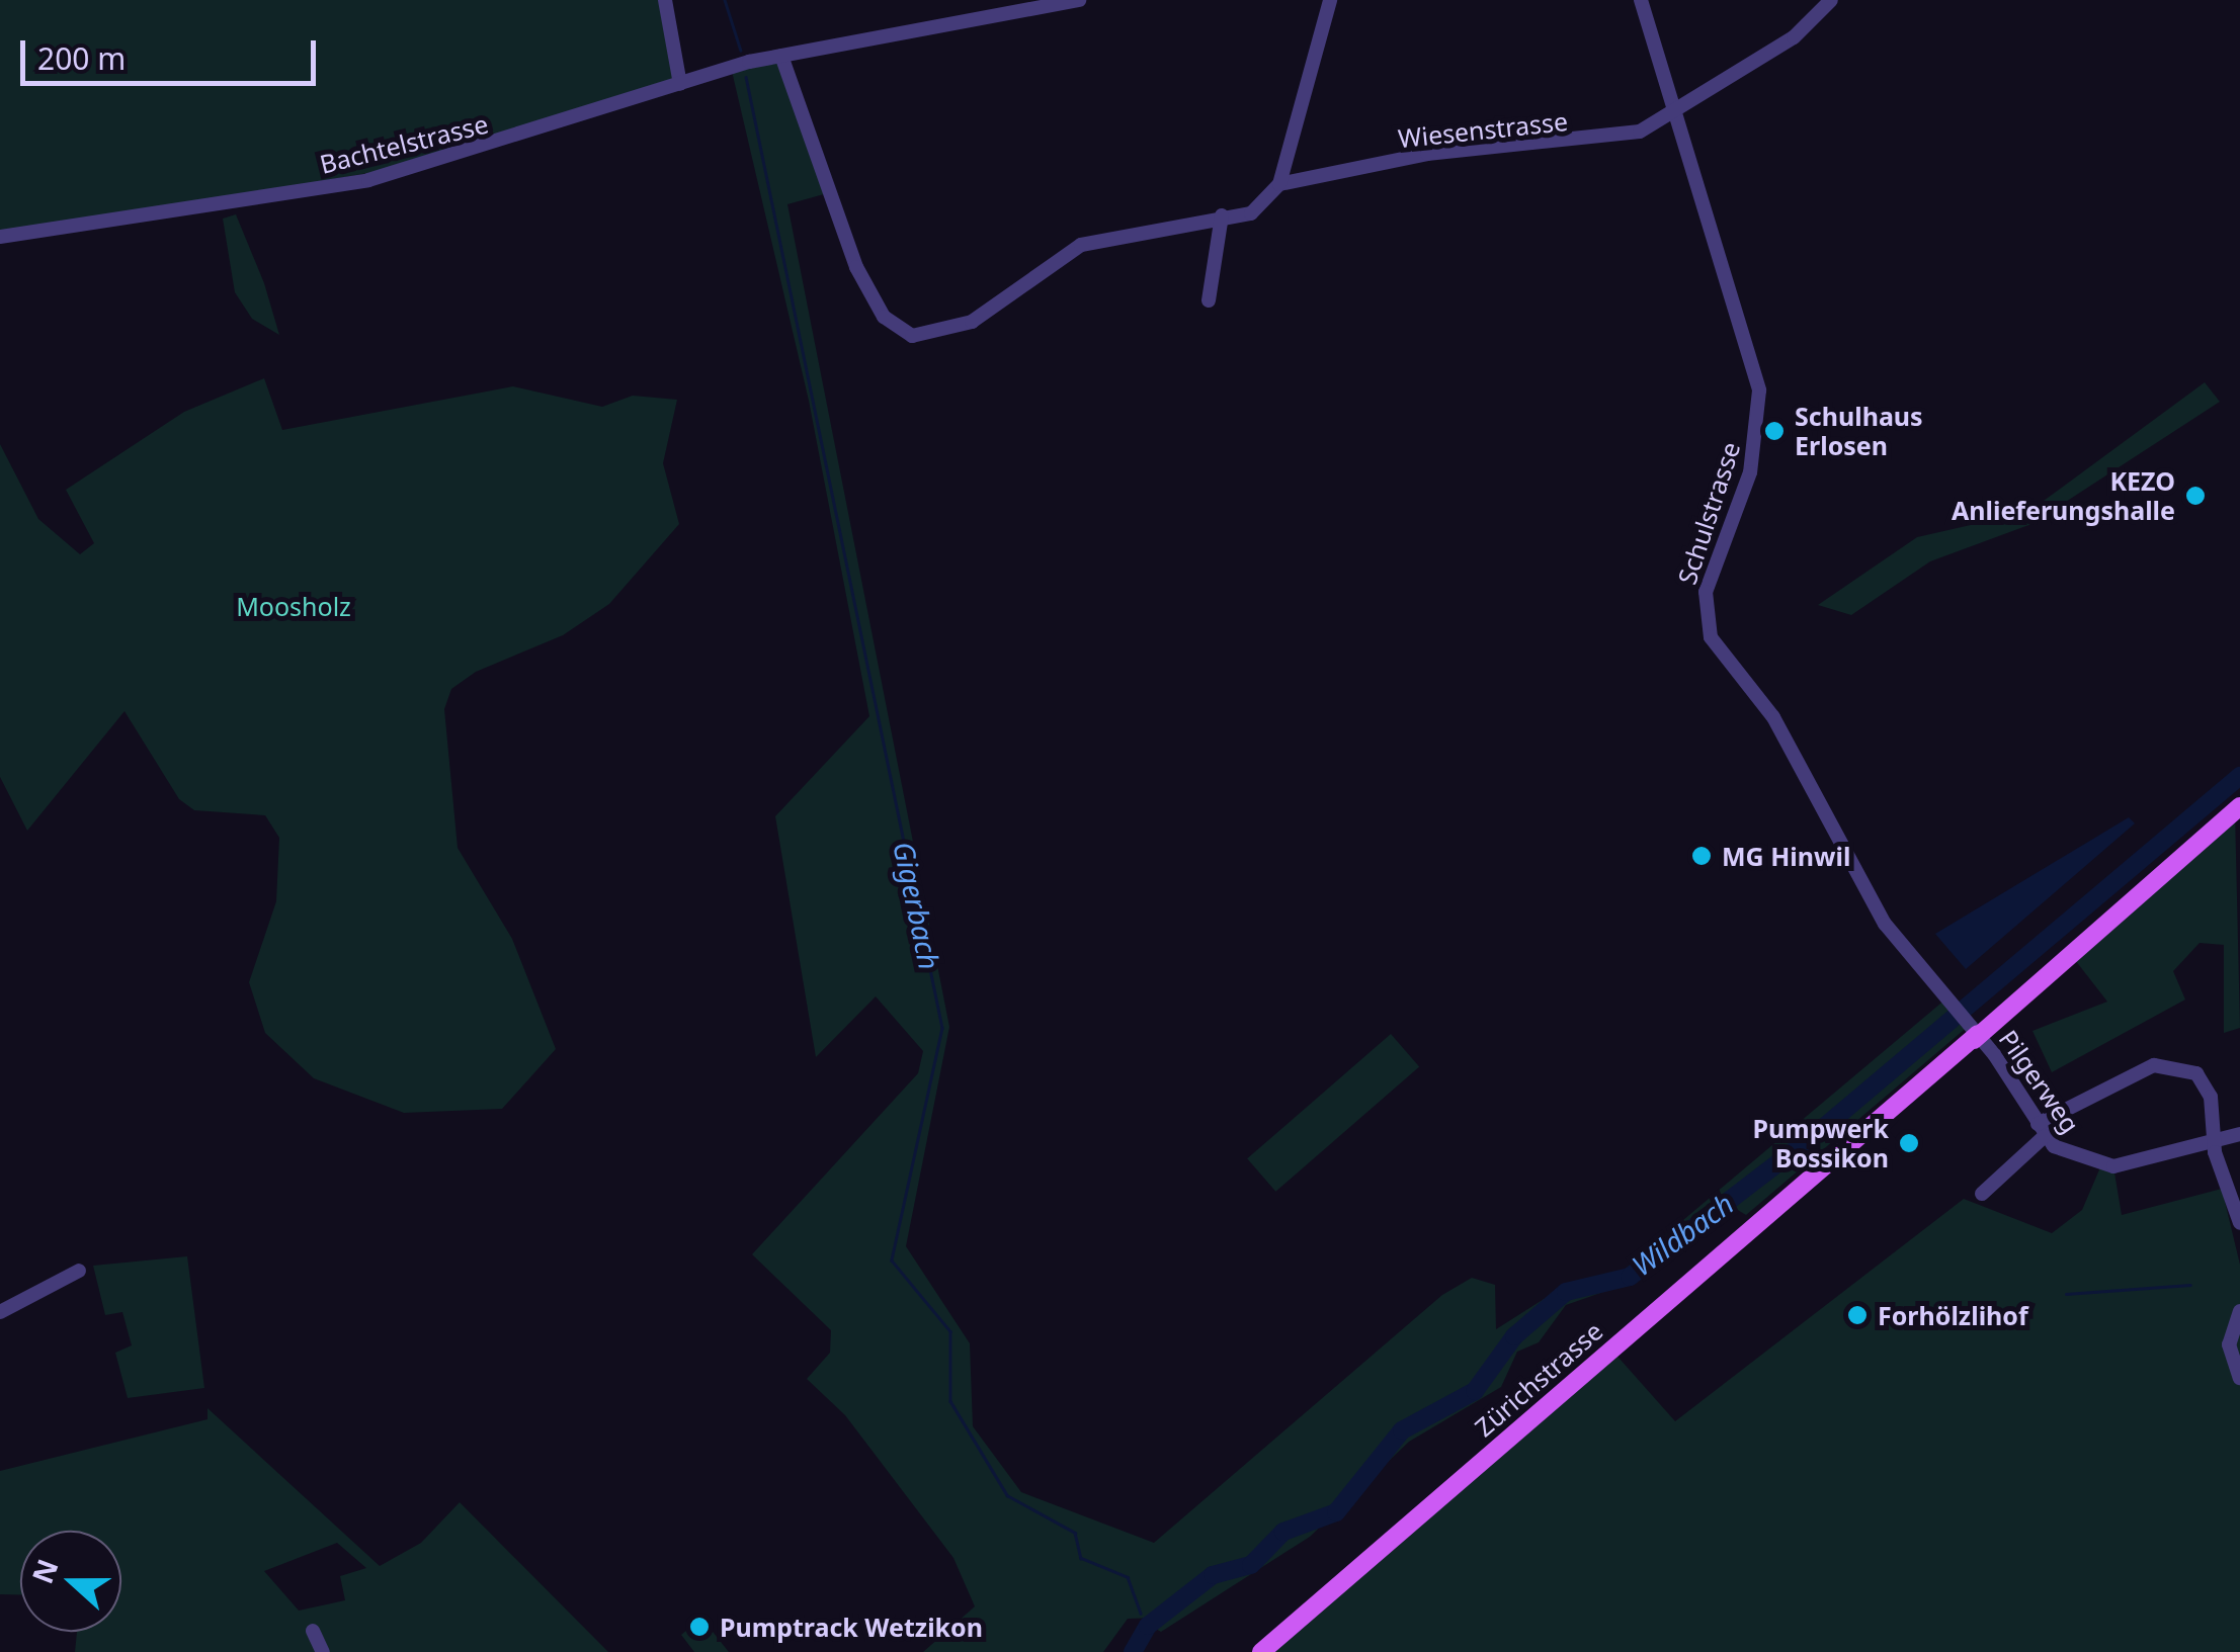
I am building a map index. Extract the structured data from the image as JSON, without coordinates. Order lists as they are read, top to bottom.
{
  "streets": {
    "main road": ["Zürichstrasse"],
    "street": [
      "Wiesenstrasse",
      "Bachtelstrasse",
      "Schulstrasse",
      "Pilgerweg"
    ]
  },
  "crossings": [
    ["Wiesenstrasse", "Bachtelstrasse"],
    ["Wiesenstrasse", "Schulstrasse"],
    ["Schulstrasse", "Pilgerweg"],
    ["Schulstrasse", "Zürichstrasse"],
    ["Pilgerweg", "Zürichstrasse"]
  ],
  "water": ["Gigerbach", "Wildbach"],
  "parks": ["Moosholz"],
  "places": [
    "Schulhaus Erlosen",
    "KEZO Anlieferungshalle",
    "MG Hinwil",
    "Pumpwerk Bossikon",
    "Forhölzlihof",
    "Pumptrack Wetzikon"
  ],
  "scale_bar": "200 m",
  "north": "left"
}
